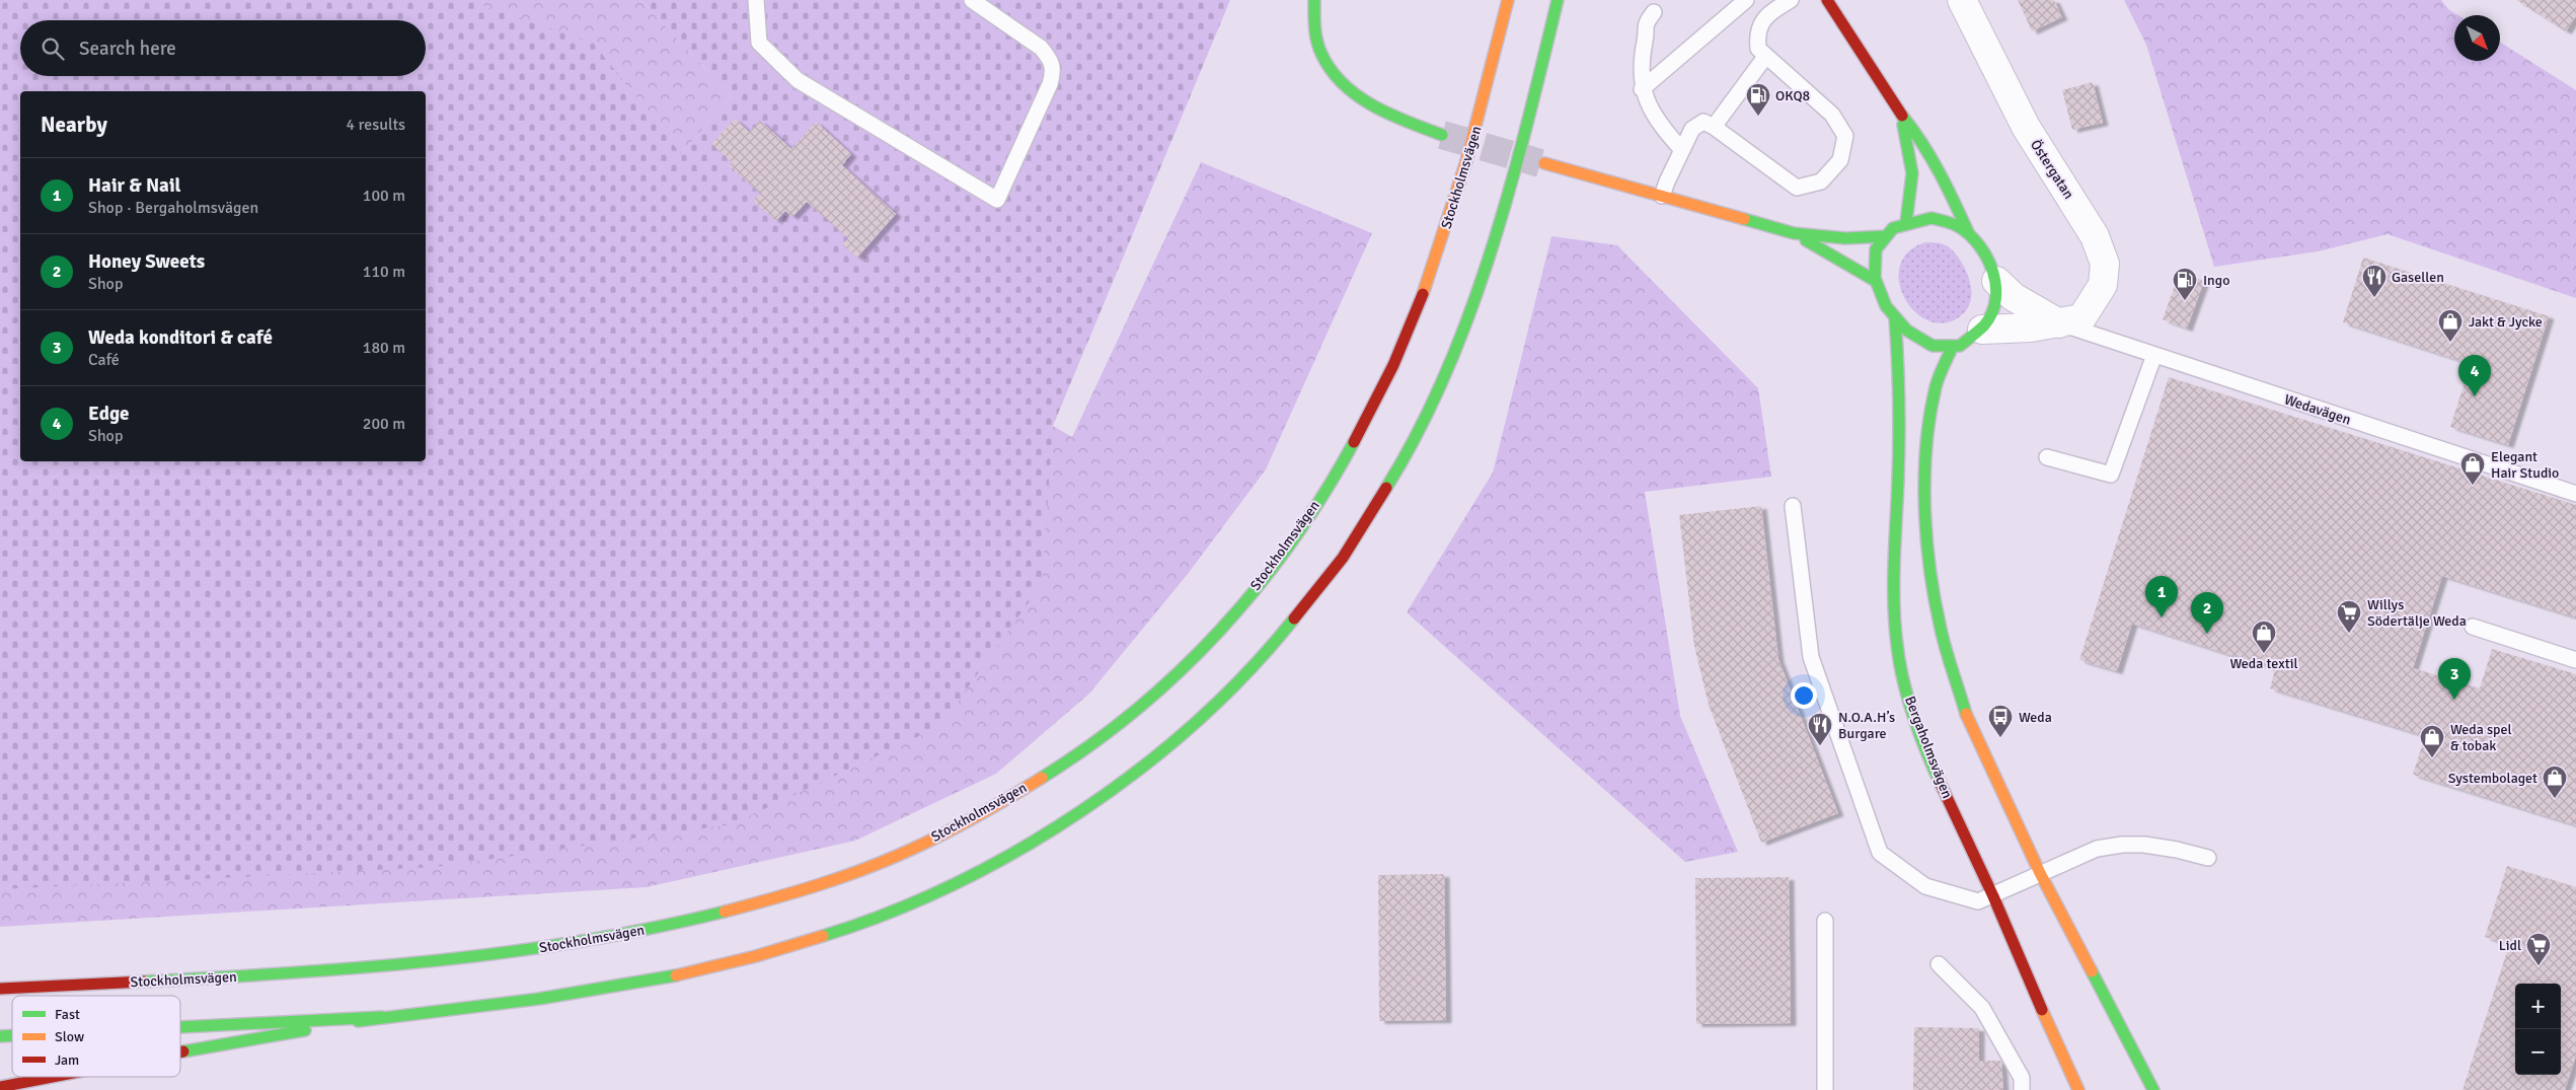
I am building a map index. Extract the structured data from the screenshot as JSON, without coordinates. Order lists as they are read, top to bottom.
{
  "streets": {
    "main road": ["Stockholmsvägen", "Bergaholmsvägen"],
    "street": ["Östergatan"],
    "lane": ["Wedavägen"]
  },
  "crossings": [
    ["Östergatan", "Wedavägen"],
    ["Östergatan", "Bergaholmsvägen"]
  ],
  "places": {
    "fuel station": ["OKQ8", "Ingo"],
    "restaurant": ["Gasellen", "N.O.A.H’s Burgare"],
    "shop": [
      "Jakt & Jycke",
      "Elegant Hair Studio",
      "Weda textil",
      "Weda spel & tobak",
      "Systembolaget"
    ],
    "supermarket": ["Willys Södertälje Weda", "Lidl"],
    "bus stop": ["Weda"]
  },
  "legend": ["Fast", "Slow", "Jam"],
  "north": "bottom right",
  "page": {
    "search": "Search here",
    "heading": ["Nearby", "4 results"],
    "list": [
      {
        "mark": "1",
        "name": "Hair & Nail",
        "note": "Shop · Bergaholmsvägen",
        "value": "100 m"
      },
      {
        "mark": "2",
        "name": "Honey Sweets",
        "note": "Shop",
        "value": "110 m"
      },
      {
        "mark": "3",
        "name": "Weda konditori & café",
        "note": "Café",
        "value": "180 m"
      },
      {
        "mark": "4",
        "name": "Edge",
        "note": "Shop",
        "value": "200 m"
      }
    ],
    "pins": [
      "4",
      "1",
      "2",
      "3"
    ],
    "map_buttons": ["+", "−"]
  }
}
